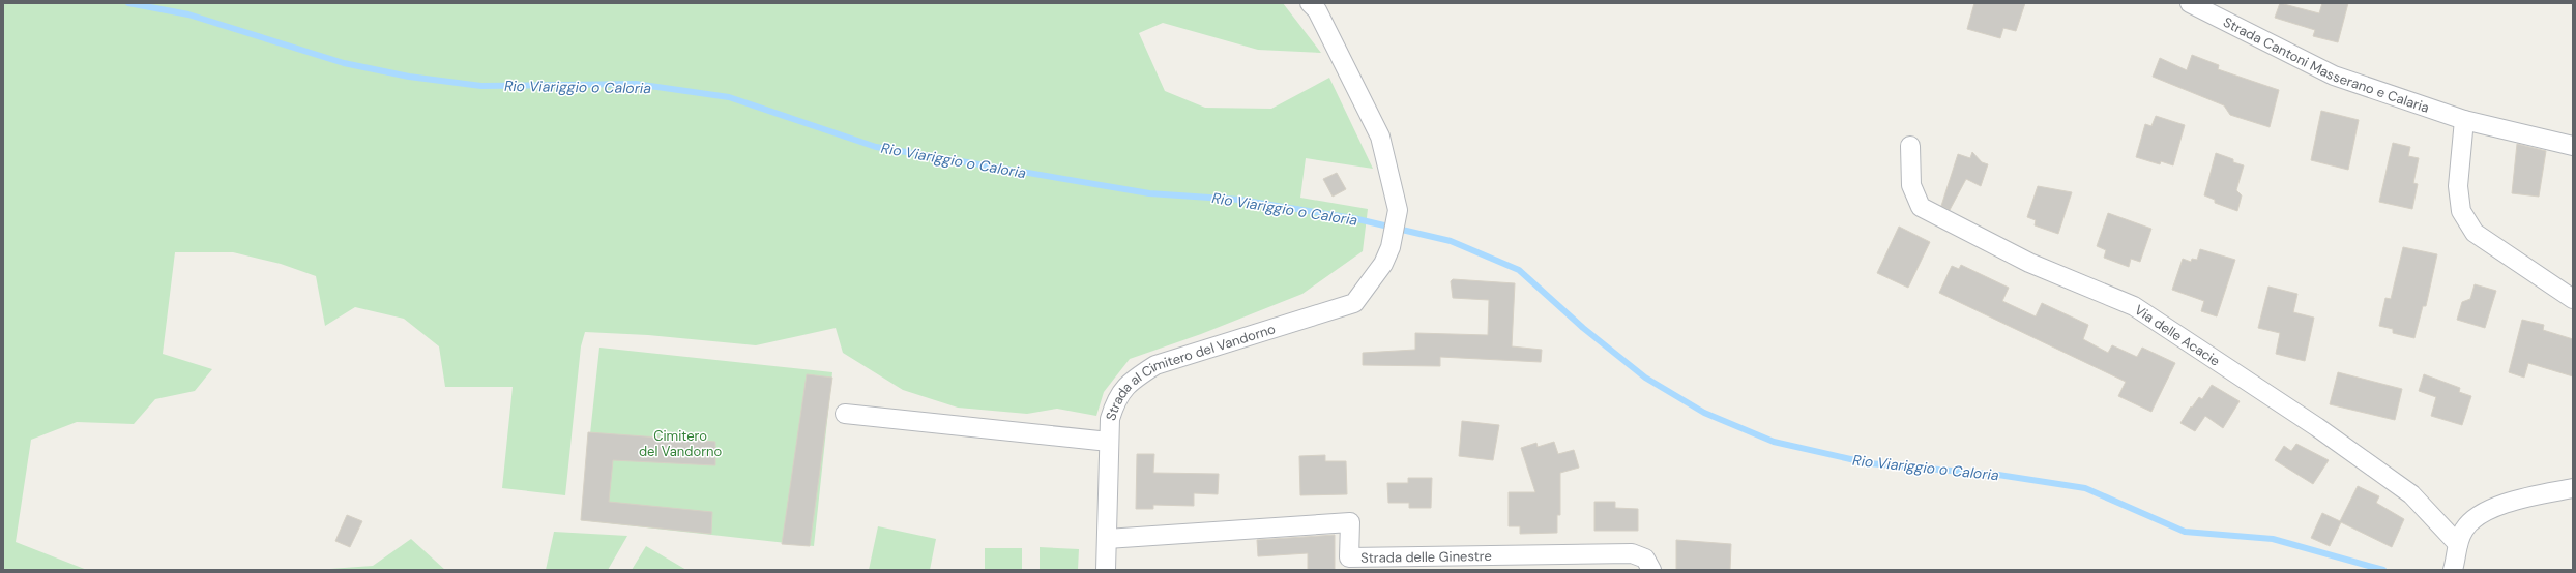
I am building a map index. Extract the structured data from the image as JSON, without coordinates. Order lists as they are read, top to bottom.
{
  "streets": {
    "street": [
      "Strada Cantoni Masserano e Calaria",
      "Via delle Acacie",
      "Strada al Cimitero del Vandorno",
      "Strada delle Ginestre"
    ]
  },
  "crossings": [
    ["Strada al Cimitero del Vandorno", "Strada delle Ginestre"]
  ],
  "water": ["Rio Viariggio o Caloria"],
  "parks": ["Cimitero del Vandorno"]
}
